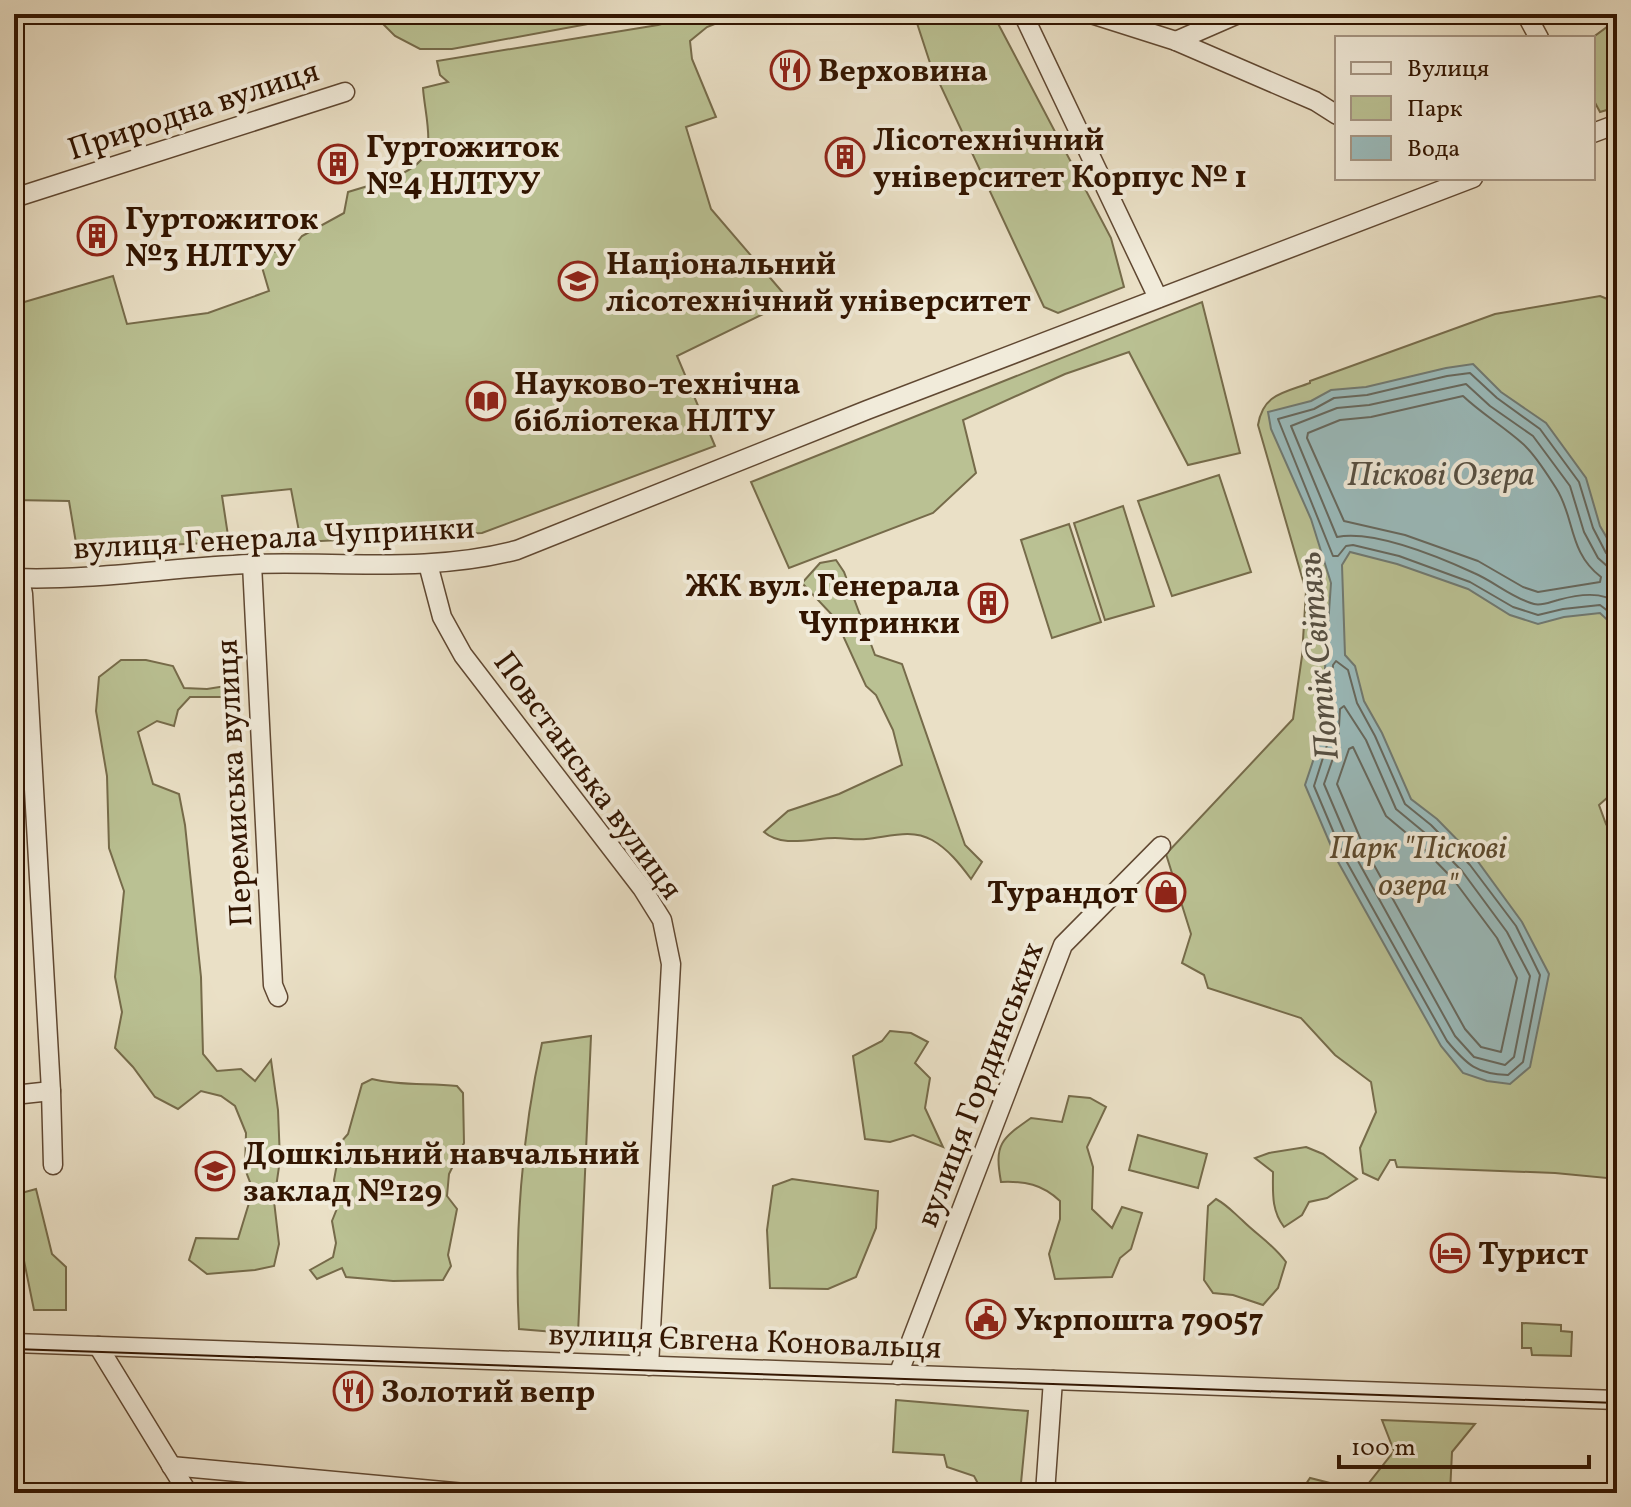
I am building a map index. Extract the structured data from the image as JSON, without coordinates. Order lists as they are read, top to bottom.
{
  "streets": {
    "street": [
      "Природна вулиця",
      "вулиця Генерала Чупринки",
      "Повстанська вулиця",
      "Перемиська вулиця",
      "вулиця Гординських",
      "вулиця Євгена Коновальця"
    ]
  },
  "crossings": [
    ["вулиця Генерала Чупринки", "Повстанська вулиця"],
    ["вулиця Генерала Чупринки", "Перемиська вулиця"],
    ["Повстанська вулиця", "вулиця Євгена Коновальця"],
    ["вулиця Гординських", "вулиця Євгена Коновальця"]
  ],
  "water": ["Піскові Озера", "Потік Світязь"],
  "parks": ["Парк \"Піскові озера\""],
  "places": {
    "restaurant": ["Верховина", "Золотий вепр"],
    "building": [
      "Лісотехнічний університет Корпус № 1",
      "Гуртожиток №4 НЛТУУ",
      "Гуртожиток №3 НЛТУУ",
      "ЖК вул. Генерала Чупринки"
    ],
    "school or university": ["Національний лісотехнічний університет", "Дошкільний навчальний заклад №129"],
    "library": ["Науково-технічна бібліотека НЛТУ"],
    "shop": ["Турандот"],
    "hotel": ["Турист"],
    "public building": ["Укрпошта 79057"]
  },
  "legend": ["Вулиця", "Парк", "Вода"],
  "scale_bar": "100 m"
}
